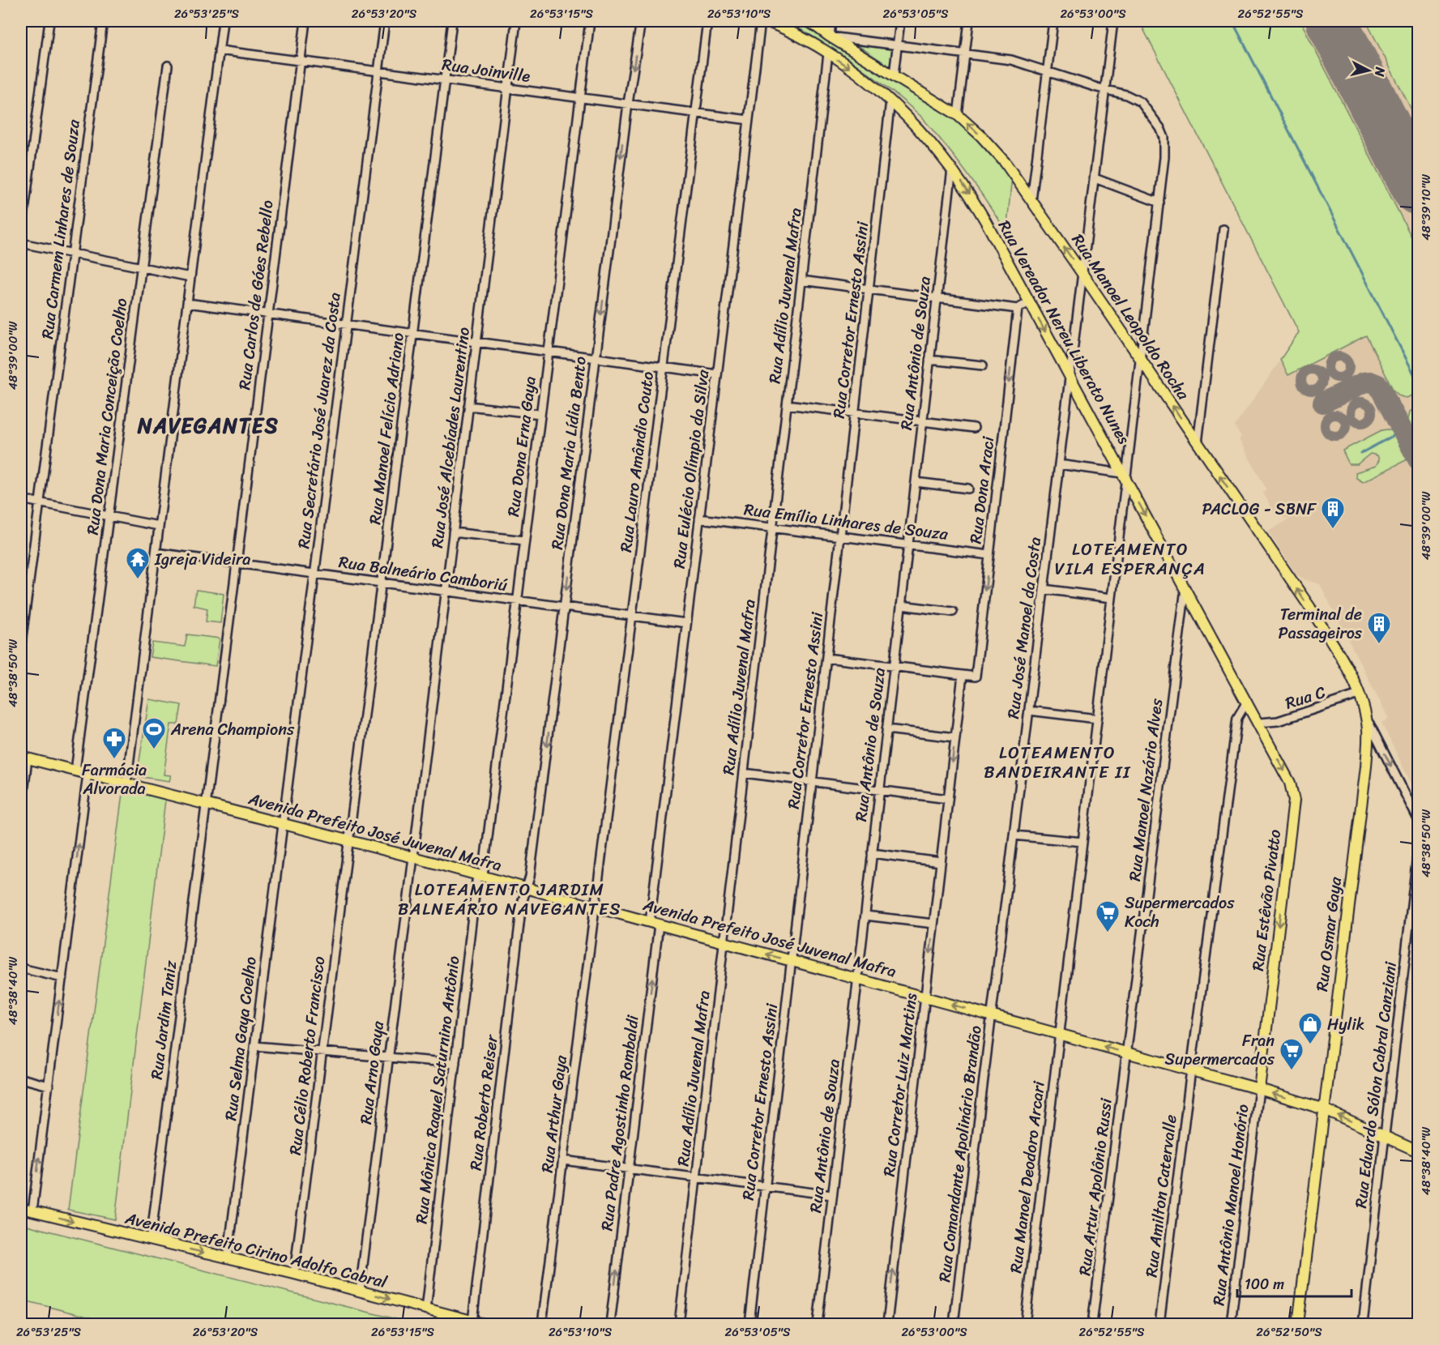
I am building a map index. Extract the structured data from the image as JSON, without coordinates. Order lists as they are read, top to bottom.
{
  "streets": {
    "main road": [
      "Rua Manoel Leopoldo Rocha",
      "Rua Vereador Nereu Liberato Nunes",
      "Avenida Prefeito José Juvenal Mafra",
      "Rua Estêvão Pivatto",
      "Rua Osmar Gaya",
      "Avenida Prefeito Cirino Adolfo Cabral"
    ],
    "street": [
      "Rua Joinville",
      "Rua Carmem Linhares de Souza",
      "Rua Carlos de Góes Rebello",
      "Rua Adílio Juvenal Mafra",
      "Rua Corretor Ernesto Assini",
      "Rua Antônio de Souza",
      "Rua Dona Maria Conceição Coelho",
      "Rua Secretário José Juarez da Costa",
      "Rua Manoel Felício Adriano",
      "Rua José Alcebíades Laurentino",
      "Rua Dona Erna Gaya",
      "Rua Dona Maria Lídia Bento",
      "Rua Lauro Amândio Couto",
      "Rua Eulécio Olímpio da Silva",
      "Rua Dona Araci",
      "Rua Emília Linhares de Souza",
      "Rua Balneário Camboriú",
      "Rua José Manoel da Costa",
      "Rua C",
      "Rua Manoel Nazário Alves",
      "Rua Jardim Taniz",
      "Rua Selma Gaya Coelho",
      "Rua Célio Roberto Francisco",
      "Rua Arno Gaya",
      "Rua Corretor Luiz Martins",
      "Rua Eduardo Sólon Cabral Canziani",
      "Rua Mônica Raquel Saturnino Antônio",
      "Rua Roberto Reiser",
      "Rua Arthur Gaya",
      "Rua Padre Agostinho Rombaldi",
      "Rua Comandante Apolinário Brandão",
      "Rua Manoel Deodoro Arcari",
      "Rua Artur Apolônio Russi",
      "Rua Amilton Catervalle",
      "Rua Antônio Manoel Honório"
    ]
  },
  "crossings": [
    ["Rua Joinville", "Rua Carlos de Góes Rebello"],
    ["Rua Joinville", "Rua Secretário José Juarez da Costa"],
    ["Rua Joinville", "Rua Manoel Felício Adriano"],
    ["Rua Joinville", "Rua José Alcebíades Laurentino"],
    ["Rua Joinville", "Rua Dona Erna Gaya"],
    ["Rua Joinville", "Rua Dona Maria Lídia Bento"],
    ["Rua Joinville", "Rua Lauro Amândio Couto"],
    ["Rua Joinville", "Rua Eulécio Olímpio da Silva"],
    ["Rua Carlos de Góes Rebello", "Rua Balneário Camboriú"],
    ["Rua Carlos de Góes Rebello", "Avenida Prefeito José Juvenal Mafra"],
    ["Rua Carlos de Góes Rebello", "Rua Jardim Taniz"],
    ["Rua Adílio Juvenal Mafra", "Rua Vereador Nereu Liberato Nunes"],
    ["Rua Adílio Juvenal Mafra", "Rua Emília Linhares de Souza"],
    ["Rua Adílio Juvenal Mafra", "Avenida Prefeito José Juvenal Mafra"],
    ["Rua Manoel Leopoldo Rocha", "Rua José Manoel da Costa"],
    ["Rua Manoel Leopoldo Rocha", "Rua C"],
    ["Rua Manoel Leopoldo Rocha", "Rua Osmar Gaya"],
    ["Rua Manoel Leopoldo Rocha", "Rua Manoel Deodoro Arcari"],
    ["Rua Corretor Ernesto Assini", "Rua Vereador Nereu Liberato Nunes"],
    ["Rua Corretor Ernesto Assini", "Rua Emília Linhares de Souza"],
    ["Rua Corretor Ernesto Assini", "Avenida Prefeito José Juvenal Mafra"],
    ["Rua Vereador Nereu Liberato Nunes", "Rua Antônio de Souza"],
    ["Rua Vereador Nereu Liberato Nunes", "Rua José Manoel da Costa"],
    ["Rua Vereador Nereu Liberato Nunes", "Rua C"],
    ["Rua Vereador Nereu Liberato Nunes", "Rua Manoel Nazário Alves"],
    ["Rua Vereador Nereu Liberato Nunes", "Rua Estêvão Pivatto"],
    ["Rua Vereador Nereu Liberato Nunes", "Rua Manoel Deodoro Arcari"],
    ["Rua Vereador Nereu Liberato Nunes", "Rua Amilton Catervalle"],
    ["Rua Antônio de Souza", "Rua Emília Linhares de Souza"],
    ["Rua Antônio de Souza", "Avenida Prefeito José Juvenal Mafra"],
    ["Rua Dona Maria Conceição Coelho", "Avenida Prefeito José Juvenal Mafra"],
    ["Rua Secretário José Juarez da Costa", "Rua Balneário Camboriú"],
    ["Rua Secretário José Juarez da Costa", "Avenida Prefeito José Juvenal Mafra"],
    ["Rua Secretário José Juarez da Costa", "Rua Selma Gaya Coelho"],
    ["Rua Manoel Felício Adriano", "Rua Balneário Camboriú"],
    ["Rua Manoel Felício Adriano", "Avenida Prefeito José Juvenal Mafra"],
    ["Rua Manoel Felício Adriano", "Rua Célio Roberto Francisco"],
    ["Rua José Alcebíades Laurentino", "Rua Balneário Camboriú"],
    ["Rua José Alcebíades Laurentino", "Avenida Prefeito José Juvenal Mafra"],
    ["Rua José Alcebíades Laurentino", "Rua Arno Gaya"],
    ["Rua Dona Erna Gaya", "Rua Balneário Camboriú"],
    ["Rua Dona Erna Gaya", "Avenida Prefeito José Juvenal Mafra"],
    ["Rua Dona Erna Gaya", "Rua Mônica Raquel Saturnino Antônio"],
    ["Rua Dona Maria Lídia Bento", "Rua Balneário Camboriú"],
    ["Rua Dona Maria Lídia Bento", "Avenida Prefeito José Juvenal Mafra"],
    ["Rua Dona Maria Lídia Bento", "Rua Roberto Reiser"],
    ["Rua Lauro Amândio Couto", "Rua Balneário Camboriú"],
    ["Rua Lauro Amândio Couto", "Avenida Prefeito José Juvenal Mafra"],
    ["Rua Lauro Amândio Couto", "Rua Arthur Gaya"],
    ["Rua Eulécio Olímpio da Silva", "Rua Emília Linhares de Souza"],
    ["Rua Eulécio Olímpio da Silva", "Rua Balneário Camboriú"],
    ["Rua Eulécio Olímpio da Silva", "Avenida Prefeito José Juvenal Mafra"],
    ["Rua Eulécio Olímpio da Silva", "Rua Padre Agostinho Rombaldi"],
    ["Rua Dona Araci", "Rua Emília Linhares de Souza"],
    ["Rua Dona Araci", "Rua Corretor Luiz Martins"],
    ["Rua José Manoel da Costa", "Avenida Prefeito José Juvenal Mafra"],
    ["Rua José Manoel da Costa", "Rua Comandante Apolinário Brandão"],
    ["Rua José Manoel da Costa", "Rua Manoel Deodoro Arcari"],
    ["Rua C", "Rua Estêvão Pivatto"],
    ["Rua C", "Rua Osmar Gaya"],
    ["Rua Manoel Nazário Alves", "Avenida Prefeito José Juvenal Mafra"],
    ["Rua Manoel Nazário Alves", "Rua Artur Apolônio Russi"],
    ["Avenida Prefeito José Juvenal Mafra", "Rua Estêvão Pivatto"],
    ["Avenida Prefeito José Juvenal Mafra", "Rua Osmar Gaya"],
    ["Avenida Prefeito José Juvenal Mafra", "Rua Jardim Taniz"],
    ["Avenida Prefeito José Juvenal Mafra", "Rua Selma Gaya Coelho"],
    ["Avenida Prefeito José Juvenal Mafra", "Rua Célio Roberto Francisco"],
    ["Avenida Prefeito José Juvenal Mafra", "Rua Arno Gaya"],
    ["Avenida Prefeito José Juvenal Mafra", "Rua Corretor Luiz Martins"],
    ["Avenida Prefeito José Juvenal Mafra", "Rua Eduardo Sólon Cabral Canziani"],
    ["Avenida Prefeito José Juvenal Mafra", "Rua Mônica Raquel Saturnino Antônio"],
    ["Avenida Prefeito José Juvenal Mafra", "Rua Roberto Reiser"],
    ["Avenida Prefeito José Juvenal Mafra", "Rua Arthur Gaya"],
    ["Avenida Prefeito José Juvenal Mafra", "Rua Padre Agostinho Rombaldi"],
    ["Avenida Prefeito José Juvenal Mafra", "Rua Comandante Apolinário Brandão"],
    ["Avenida Prefeito José Juvenal Mafra", "Rua Manoel Deodoro Arcari"],
    ["Avenida Prefeito José Juvenal Mafra", "Rua Artur Apolônio Russi"],
    ["Avenida Prefeito José Juvenal Mafra", "Rua Amilton Catervalle"],
    ["Avenida Prefeito José Juvenal Mafra", "Rua Antônio Manoel Honório"],
    ["Rua Estêvão Pivatto", "Rua Antônio Manoel Honório"],
    ["Rua Jardim Taniz", "Avenida Prefeito Cirino Adolfo Cabral"],
    ["Rua Selma Gaya Coelho", "Avenida Prefeito Cirino Adolfo Cabral"],
    ["Rua Célio Roberto Francisco", "Avenida Prefeito Cirino Adolfo Cabral"],
    ["Rua Arno Gaya", "Avenida Prefeito Cirino Adolfo Cabral"],
    ["Rua Mônica Raquel Saturnino Antônio", "Avenida Prefeito Cirino Adolfo Cabral"],
    ["Rua Roberto Reiser", "Avenida Prefeito Cirino Adolfo Cabral"]
  ],
  "one_way": [
    "Rua Manoel Leopoldo Rocha",
    "Rua Vereador Nereu Liberato Nunes",
    "Rua Dona Maria Lídia Bento",
    "Rua Dona Araci",
    "Rua Estêvão Pivatto",
    "Rua Padre Agostinho Rombaldi",
    "Avenida Prefeito Cirino Adolfo Cabral"
  ],
  "districts": [
    "NAVEGANTES",
    "LOTEAMENTO VILA ESPERANÇA",
    "LOTEAMENTO BANDEIRANTE II",
    "LOTEAMENTO JARDIM BALNEÁRIO NAVEGANTES"
  ],
  "places": {
    "building": ["PACLOG - SBNF", "Terminal de Passageiros"],
    "temple": ["Igreja Videira"],
    "sports": ["Arena Champions"],
    "pharmacy": ["Farmácia Alvorada"],
    "supermarket": ["Supermercados Koch", "Fran Supermercados"],
    "shop": ["Hylik"]
  },
  "scale_bar": "100 m",
  "north": "right",
  "coordinates": [
    "26°53'25\"S",
    "26°53'20\"S",
    "26°53'15\"S",
    "26°53'10\"S",
    "26°53'05\"S",
    "26°53'00\"S",
    "26°52'55\"S",
    "48°39'10\"W",
    "48°39'00\"W",
    "48°38'50\"W",
    "48°38'40\"W",
    "26°52'50\"S"
  ]
}
